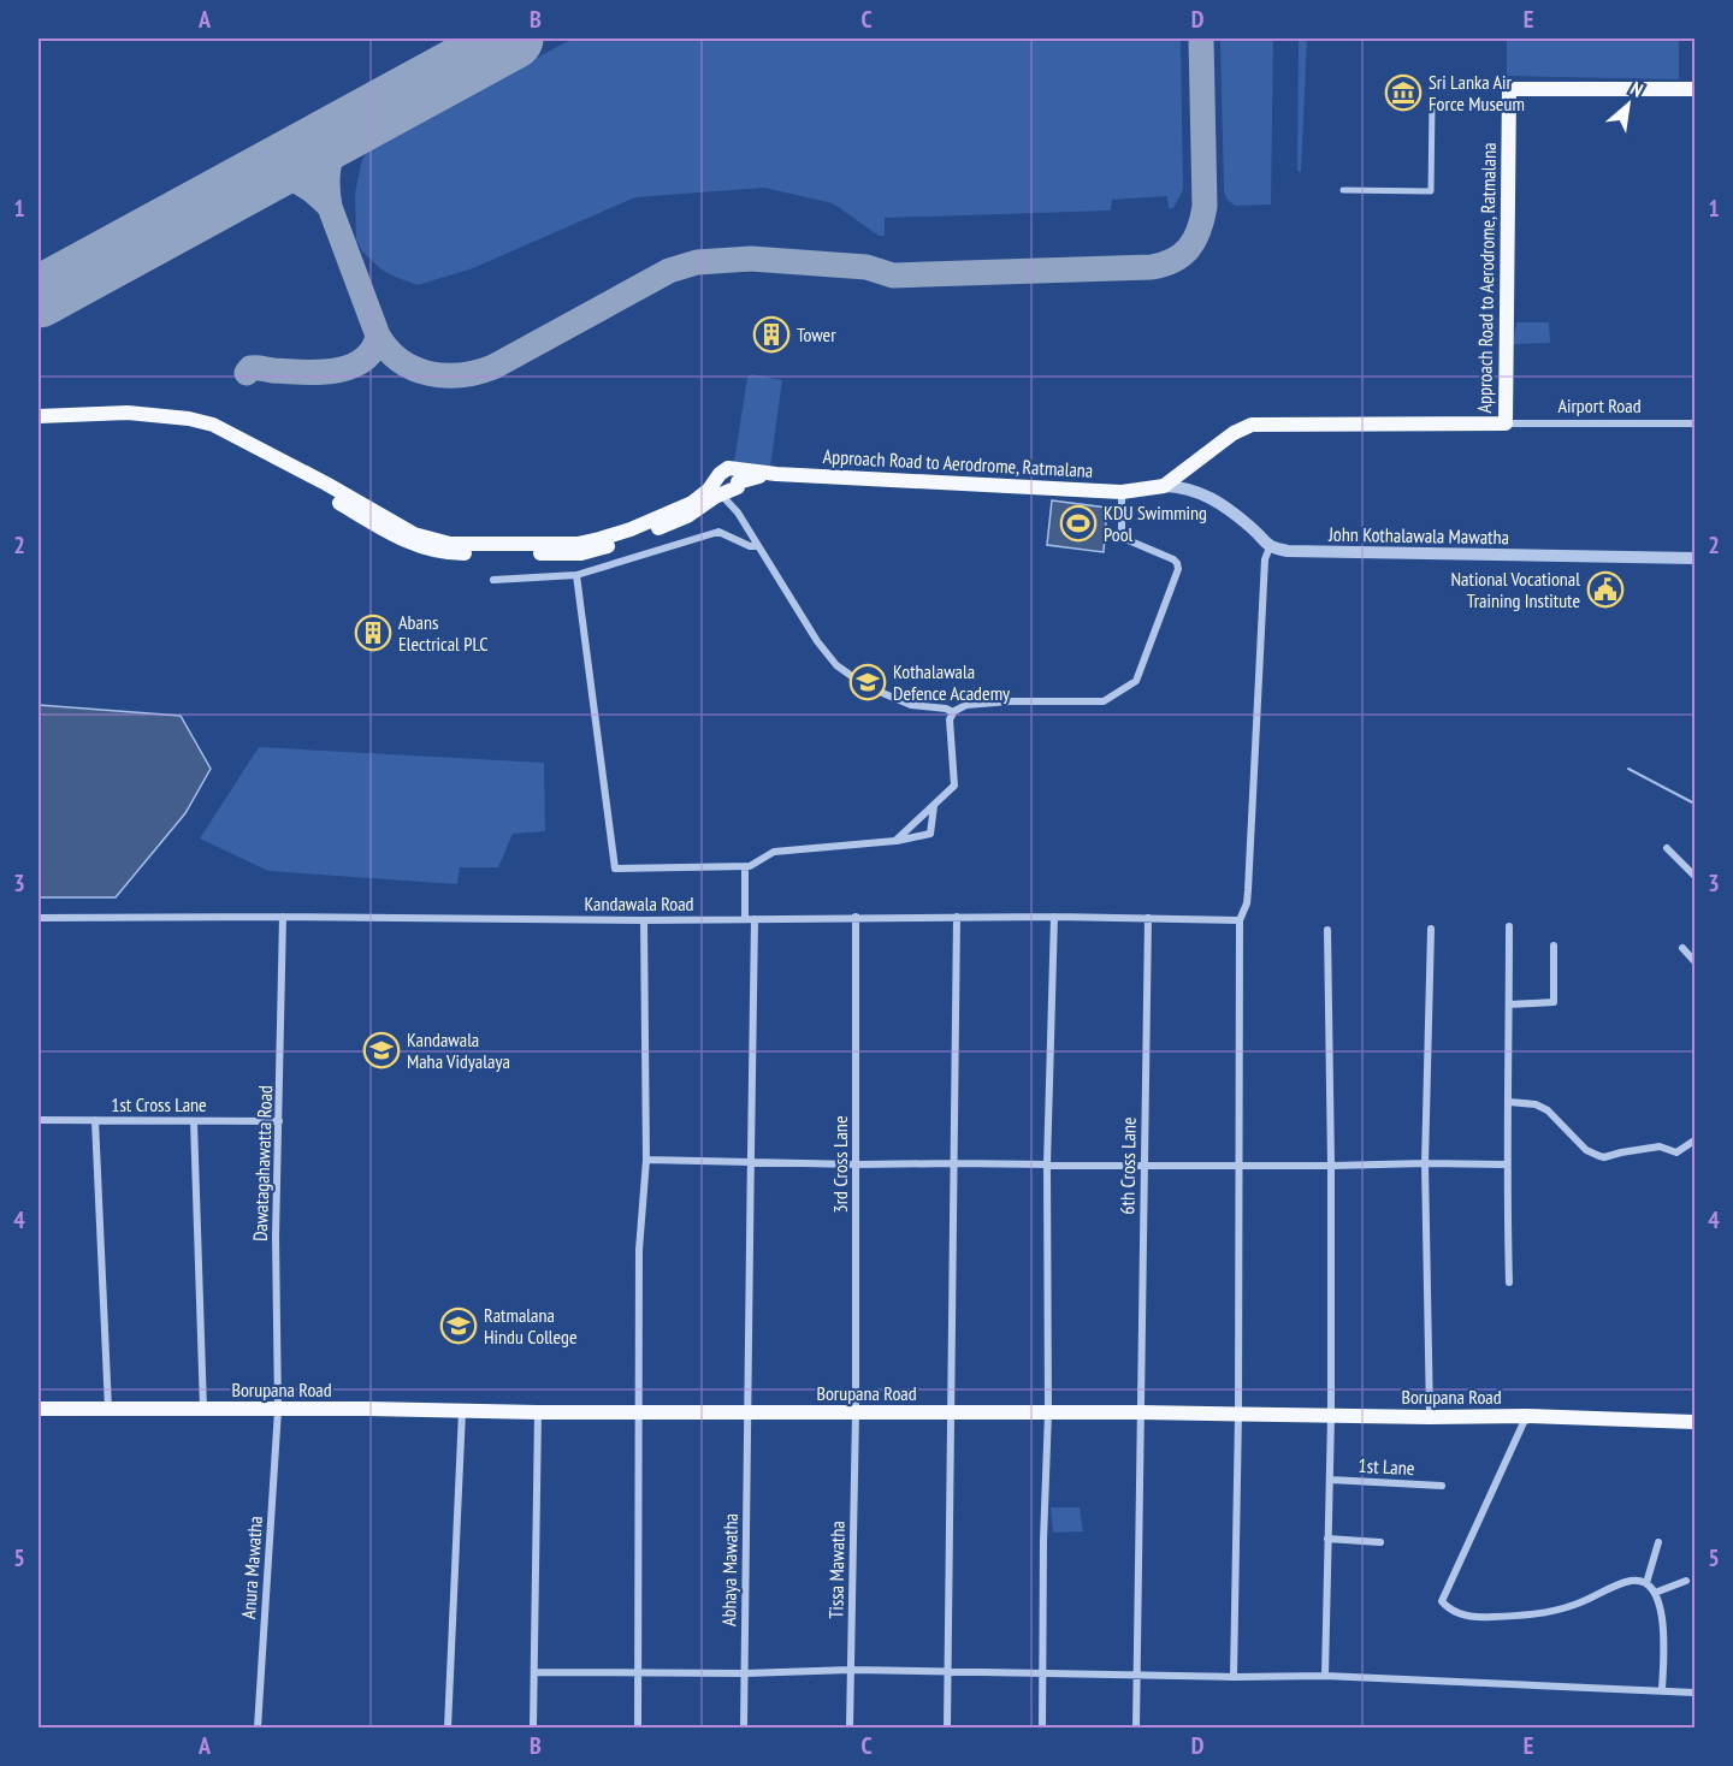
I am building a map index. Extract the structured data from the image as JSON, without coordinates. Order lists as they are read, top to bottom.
{
  "streets": {
    "main road": ["Approach Road to Aerodrome, Ratmalana", "Borupana Road"],
    "street": [
      "Airport Road",
      "John Kothalawala Mawatha",
      "Kandawala Road",
      "1st Cross Lane",
      "Dawatagahawatta Road",
      "3rd Cross Lane",
      "6th Cross Lane",
      "1st Lane",
      "Anura Mawatha",
      "Abhaya Mawatha",
      "Tissa Mawatha"
    ]
  },
  "crossings": [
    ["Approach Road to Aerodrome, Ratmalana", "Airport Road"],
    ["Kandawala Road", "Dawatagahawatta Road"],
    ["Kandawala Road", "3rd Cross Lane"],
    ["Kandawala Road", "6th Cross Lane"],
    ["Kandawala Road", "Abhaya Mawatha"],
    ["1st Cross Lane", "Dawatagahawatta Road"],
    ["Dawatagahawatta Road", "Borupana Road"],
    ["Dawatagahawatta Road", "Anura Mawatha"],
    ["3rd Cross Lane", "Borupana Road"],
    ["3rd Cross Lane", "Tissa Mawatha"],
    ["6th Cross Lane", "Borupana Road"],
    ["Borupana Road", "Anura Mawatha"],
    ["Borupana Road", "Abhaya Mawatha"],
    ["Borupana Road", "Tissa Mawatha"]
  ],
  "places": {
    "museum": ["Sri Lanka Air Force Museum"],
    "building": ["Tower", "Abans Electrical PLC"],
    "sports": ["KDU Swimming Pool"],
    "public building": ["National Vocational Training Institute"],
    "school or university": ["Kothalawala Defence Academy", "Kandawala Maha Vidyalaya", "Ratmalana Hindu College"]
  },
  "north": "top right",
  "grid": {
    "columns": [
      "A",
      "B",
      "C",
      "D",
      "E"
    ],
    "rows": [
      "1",
      "2",
      "3",
      "4",
      "5"
    ]
  }
}
